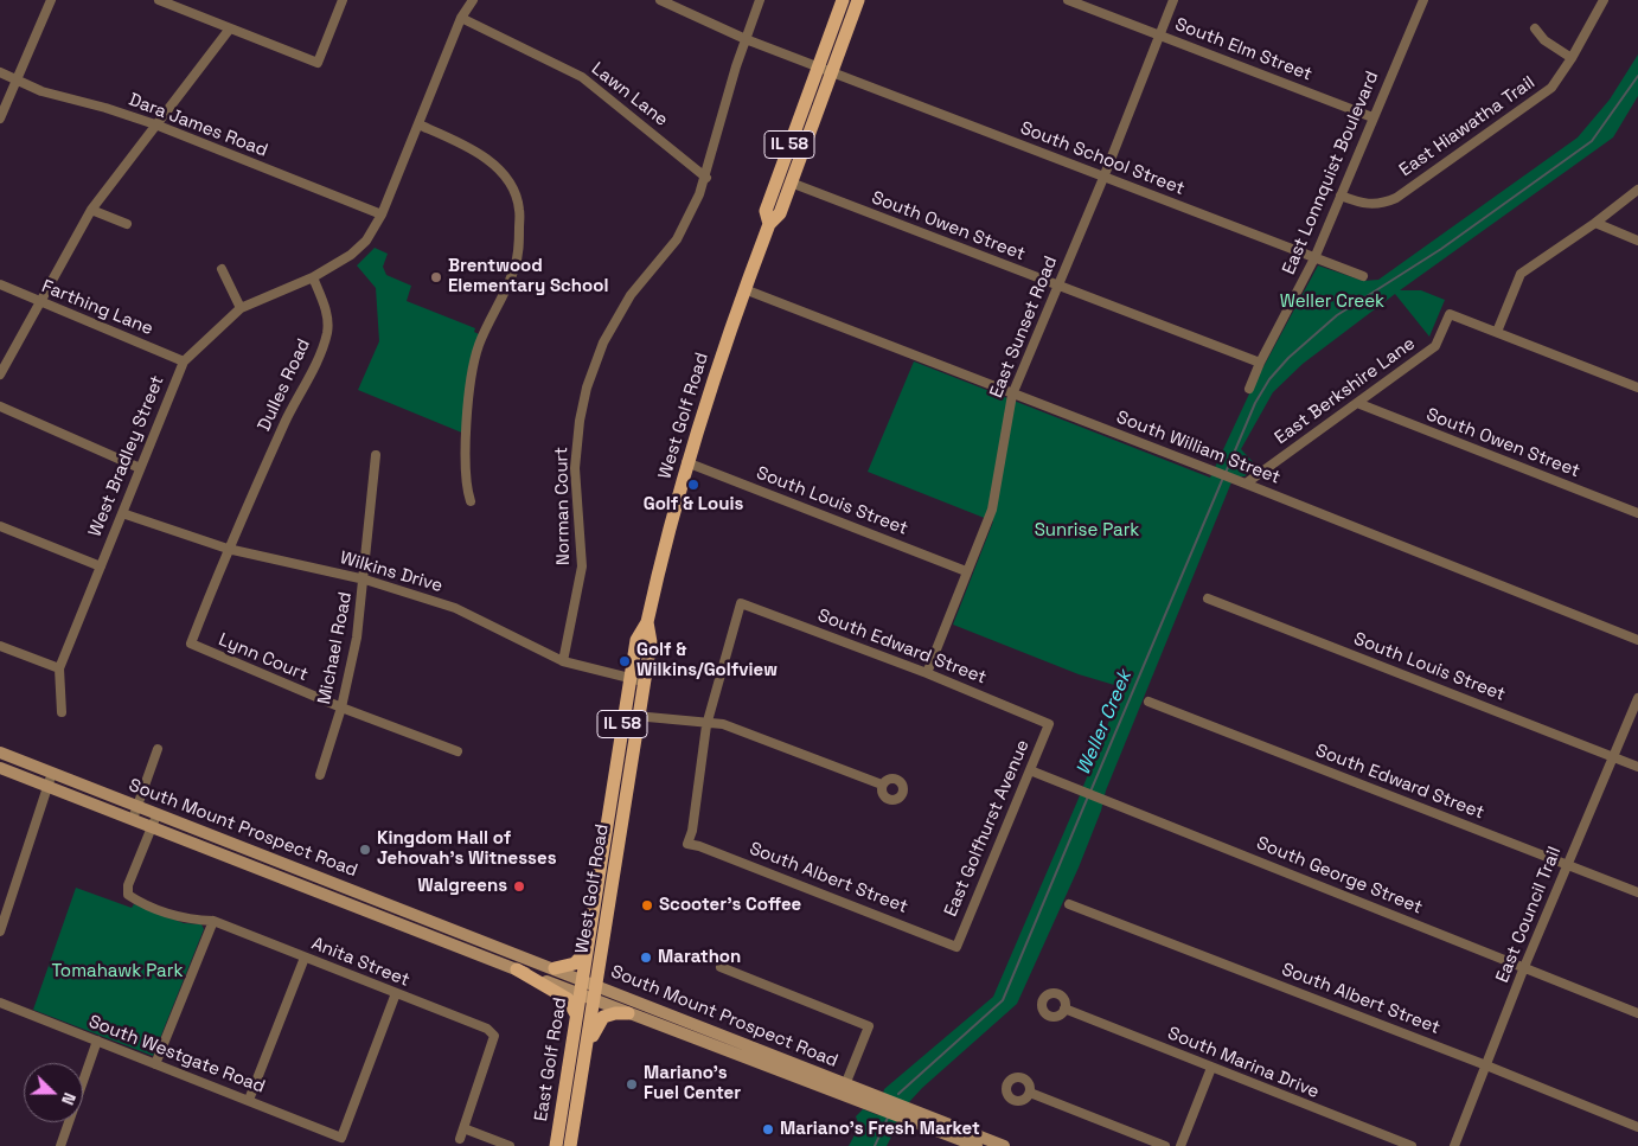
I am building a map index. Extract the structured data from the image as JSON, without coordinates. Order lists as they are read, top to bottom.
{
  "streets": {
    "main road": [
      "IL 58",
      "West Golf Road",
      "South Mount Prospect Road",
      "East Golf Road"
    ],
    "street": [
      "South Elm Street",
      "Lawn Lane",
      "Dara James Road",
      "East Hiawatha Trail",
      "South School Street",
      "East Lonnquist Boulevard",
      "South Owen Street",
      "Farthing Lane",
      "East Sunset Road",
      "Dulles Road",
      "East Berkshire Lane",
      "South William Street",
      "West Bradley Street",
      "South Louis Street",
      "Norman Court",
      "Wilkins Drive",
      "South Edward Street",
      "Michael Road",
      "Lynn Court",
      "East Golfhurst Avenue",
      "South George Street",
      "South Albert Street",
      "East Council Trail",
      "Anita Street",
      "South Westgate Road",
      "South Marina Drive"
    ]
  },
  "crossings": [
    ["South Elm Street", "East Lonnquist Boulevard"],
    ["South Elm Street", "East Sunset Road"],
    ["Lawn Lane", "Norman Court"],
    ["East Hiawatha Trail", "East Lonnquist Boulevard"],
    ["South School Street", "East Lonnquist Boulevard"],
    ["South School Street", "East Sunset Road"],
    ["South School Street", "West Golf Road"],
    ["South School Street", "Norman Court"],
    ["East Lonnquist Boulevard", "South Owen Street"],
    ["South Owen Street", "East Sunset Road"],
    ["South Owen Street", "East Berkshire Lane"],
    ["South Owen Street", "West Golf Road"],
    ["Farthing Lane", "West Bradley Street"],
    ["East Sunset Road", "South William Street"],
    ["East Sunset Road", "South Louis Street"],
    ["East Sunset Road", "South Edward Street"],
    ["Dulles Road", "West Bradley Street"],
    ["Dulles Road", "Wilkins Drive"],
    ["Dulles Road", "Lynn Court"],
    ["East Berkshire Lane", "South William Street"],
    ["West Golf Road", "South William Street"],
    ["West Golf Road", "South Louis Street"],
    ["West Golf Road", "Wilkins Drive"],
    ["West Golf Road", "South Mount Prospect Road"],
    ["West Golf Road", "East Golf Road"],
    ["West Bradley Street", "Wilkins Drive"],
    ["South Louis Street", "East Council Trail"],
    ["Norman Court", "Wilkins Drive"],
    ["Wilkins Drive", "Michael Road"],
    ["South Edward Street", "East Golfhurst Avenue"],
    ["South Edward Street", "South Albert Street"],
    ["South Edward Street", "East Council Trail"],
    ["Michael Road", "Lynn Court"],
    ["South Mount Prospect Road", "Anita Street"],
    ["South Mount Prospect Road", "East Golf Road"],
    ["East Golfhurst Avenue", "South George Street"],
    ["East Golfhurst Avenue", "South Albert Street"],
    ["South George Street", "East Council Trail"],
    ["South Albert Street", "East Council Trail"],
    ["Anita Street", "South Westgate Road"]
  ],
  "water": ["Weller Creek"],
  "parks": ["Weller Creek", "Sunrise Park", "Tomahawk Park"],
  "places": [
    "Brentwood Elementary School",
    "Golf & Louis",
    "Golf & Wilkins/Golfview",
    "Kingdom Hall of Jehovah's Witnesses",
    "Walgreens",
    "Scooter's Coffee",
    "Marathon",
    "Mariano's Fuel Center",
    "Mariano's Fresh Market"
  ],
  "north": "right"
}
